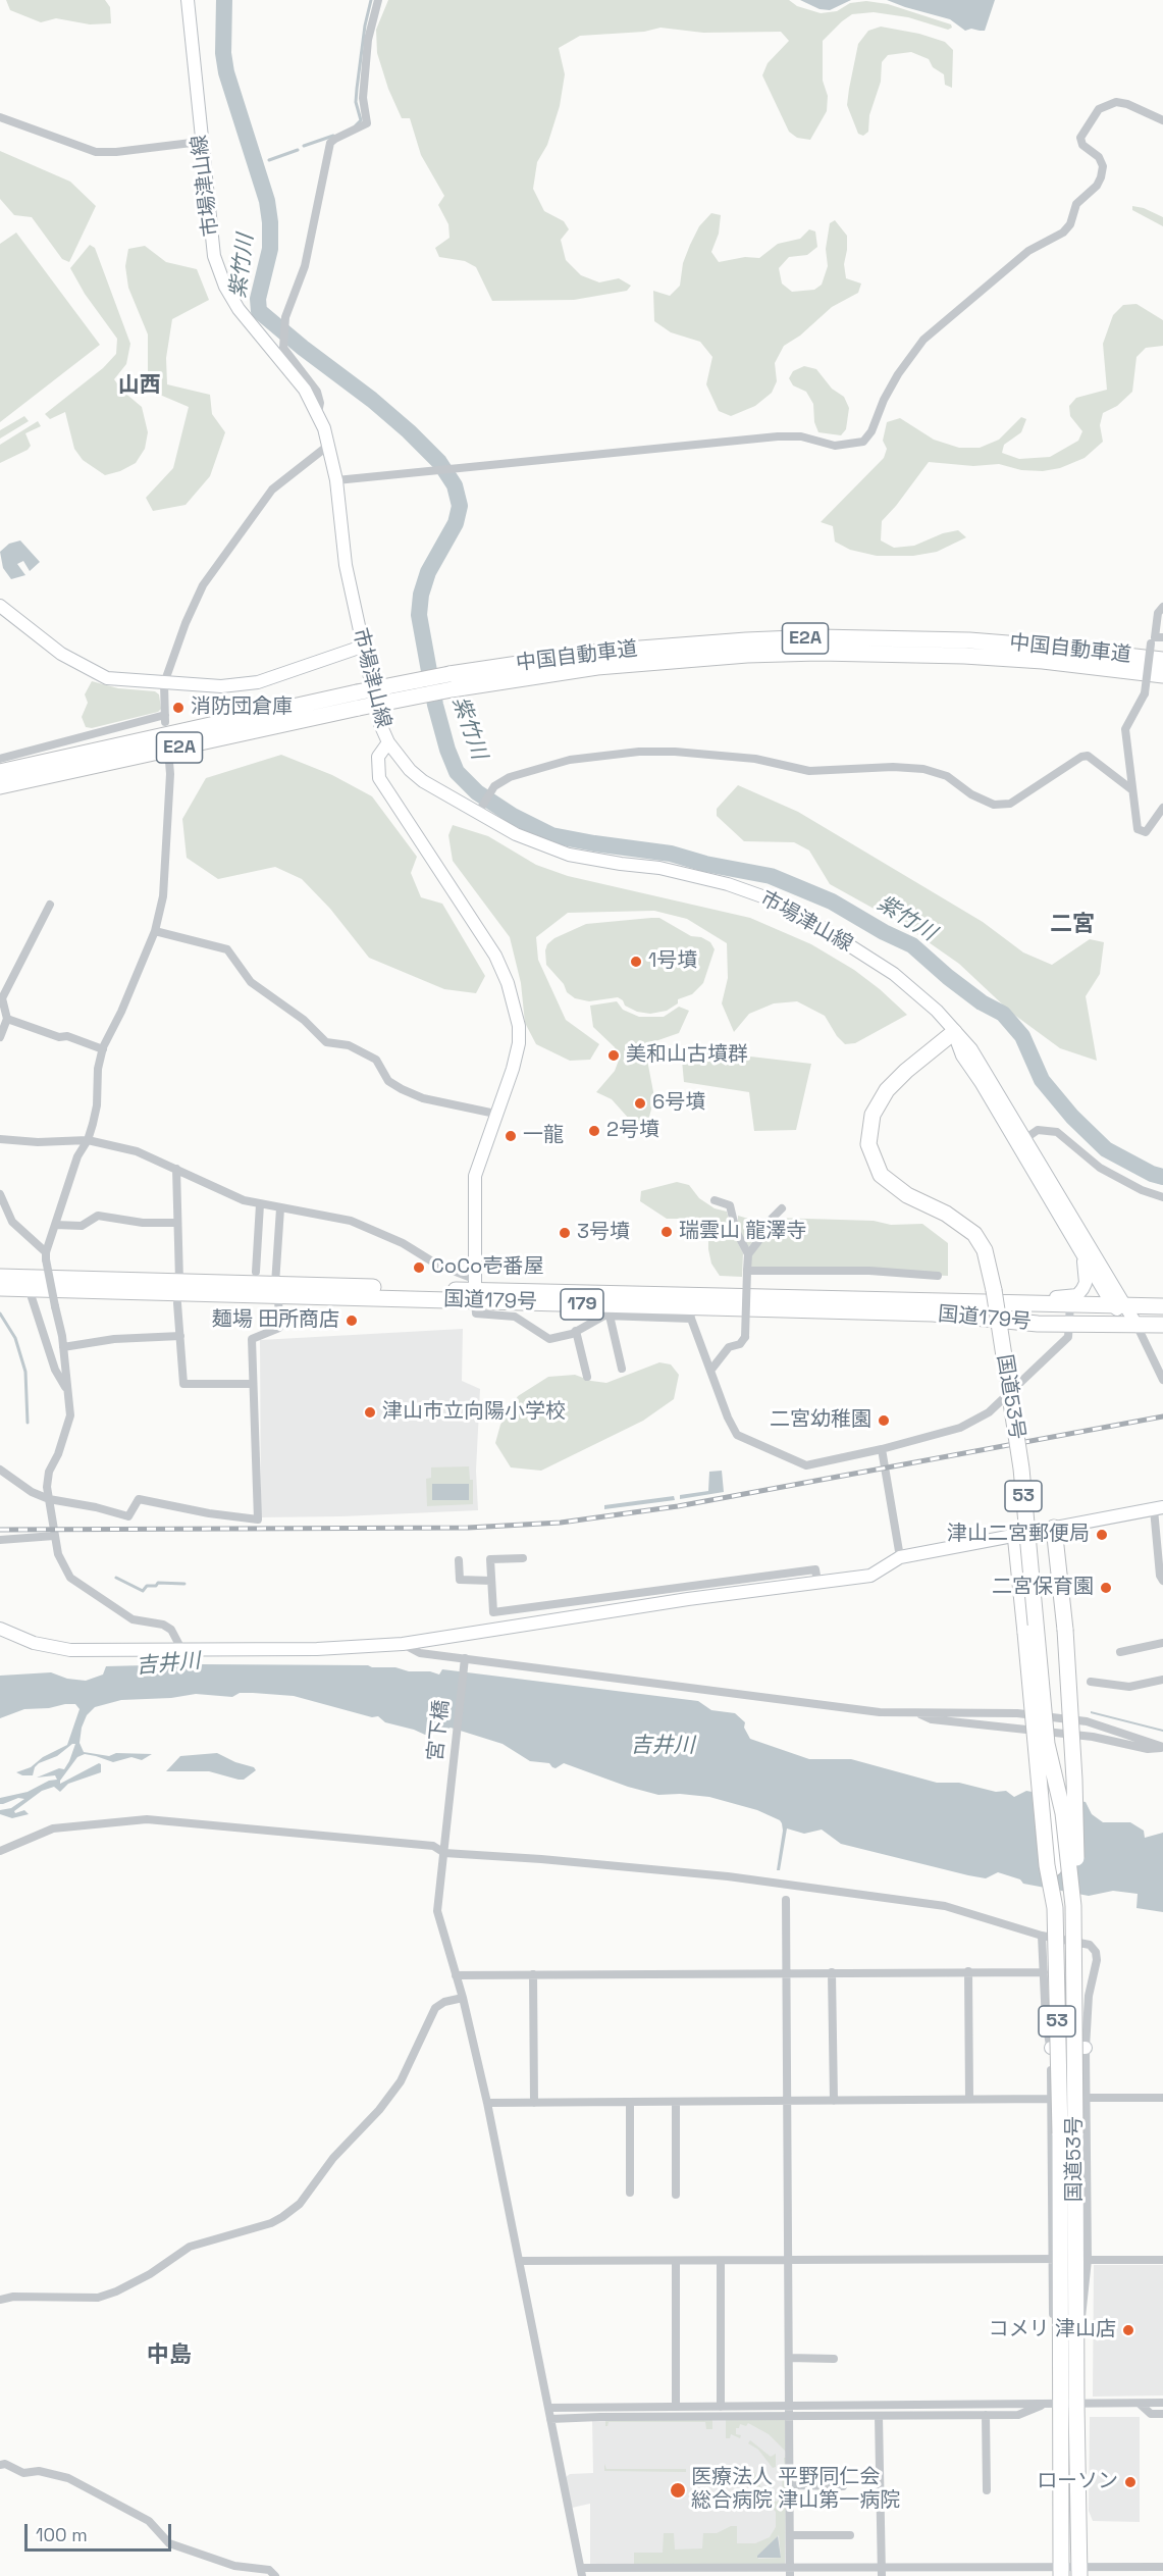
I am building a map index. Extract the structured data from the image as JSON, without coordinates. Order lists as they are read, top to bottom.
{
  "streets": {
    "highway": [
      "E2A",
      "中国自動車道",
      "国道179号",
      "179",
      "国道53号",
      "53"
    ],
    "street": ["市場津山線", "宮下橋"]
  },
  "crossings": [
    ["市場津山線", "国道179号"],
    ["市場津山線", "国道53号"]
  ],
  "districts": ["山西", "二宮", "中島"],
  "water": ["紫竹川", "吉井川"],
  "places": [
    "消防団倉庫",
    "1号墳",
    "美和山古墳群",
    "6号墳",
    "2号墳",
    "一龍",
    "瑞雲山 龍澤寺",
    "3号墳",
    "CoCo壱番屋",
    "麺場 田所商店",
    "津山市立向陽小学校",
    "二宮幼稚園",
    "津山二宮郵便局",
    "二宮保育園",
    "コメリ 津山店",
    "ローソン",
    "医療法人 平野同仁会 総合病院 津山第一病院"
  ],
  "scale_bar": "100 m"
}
